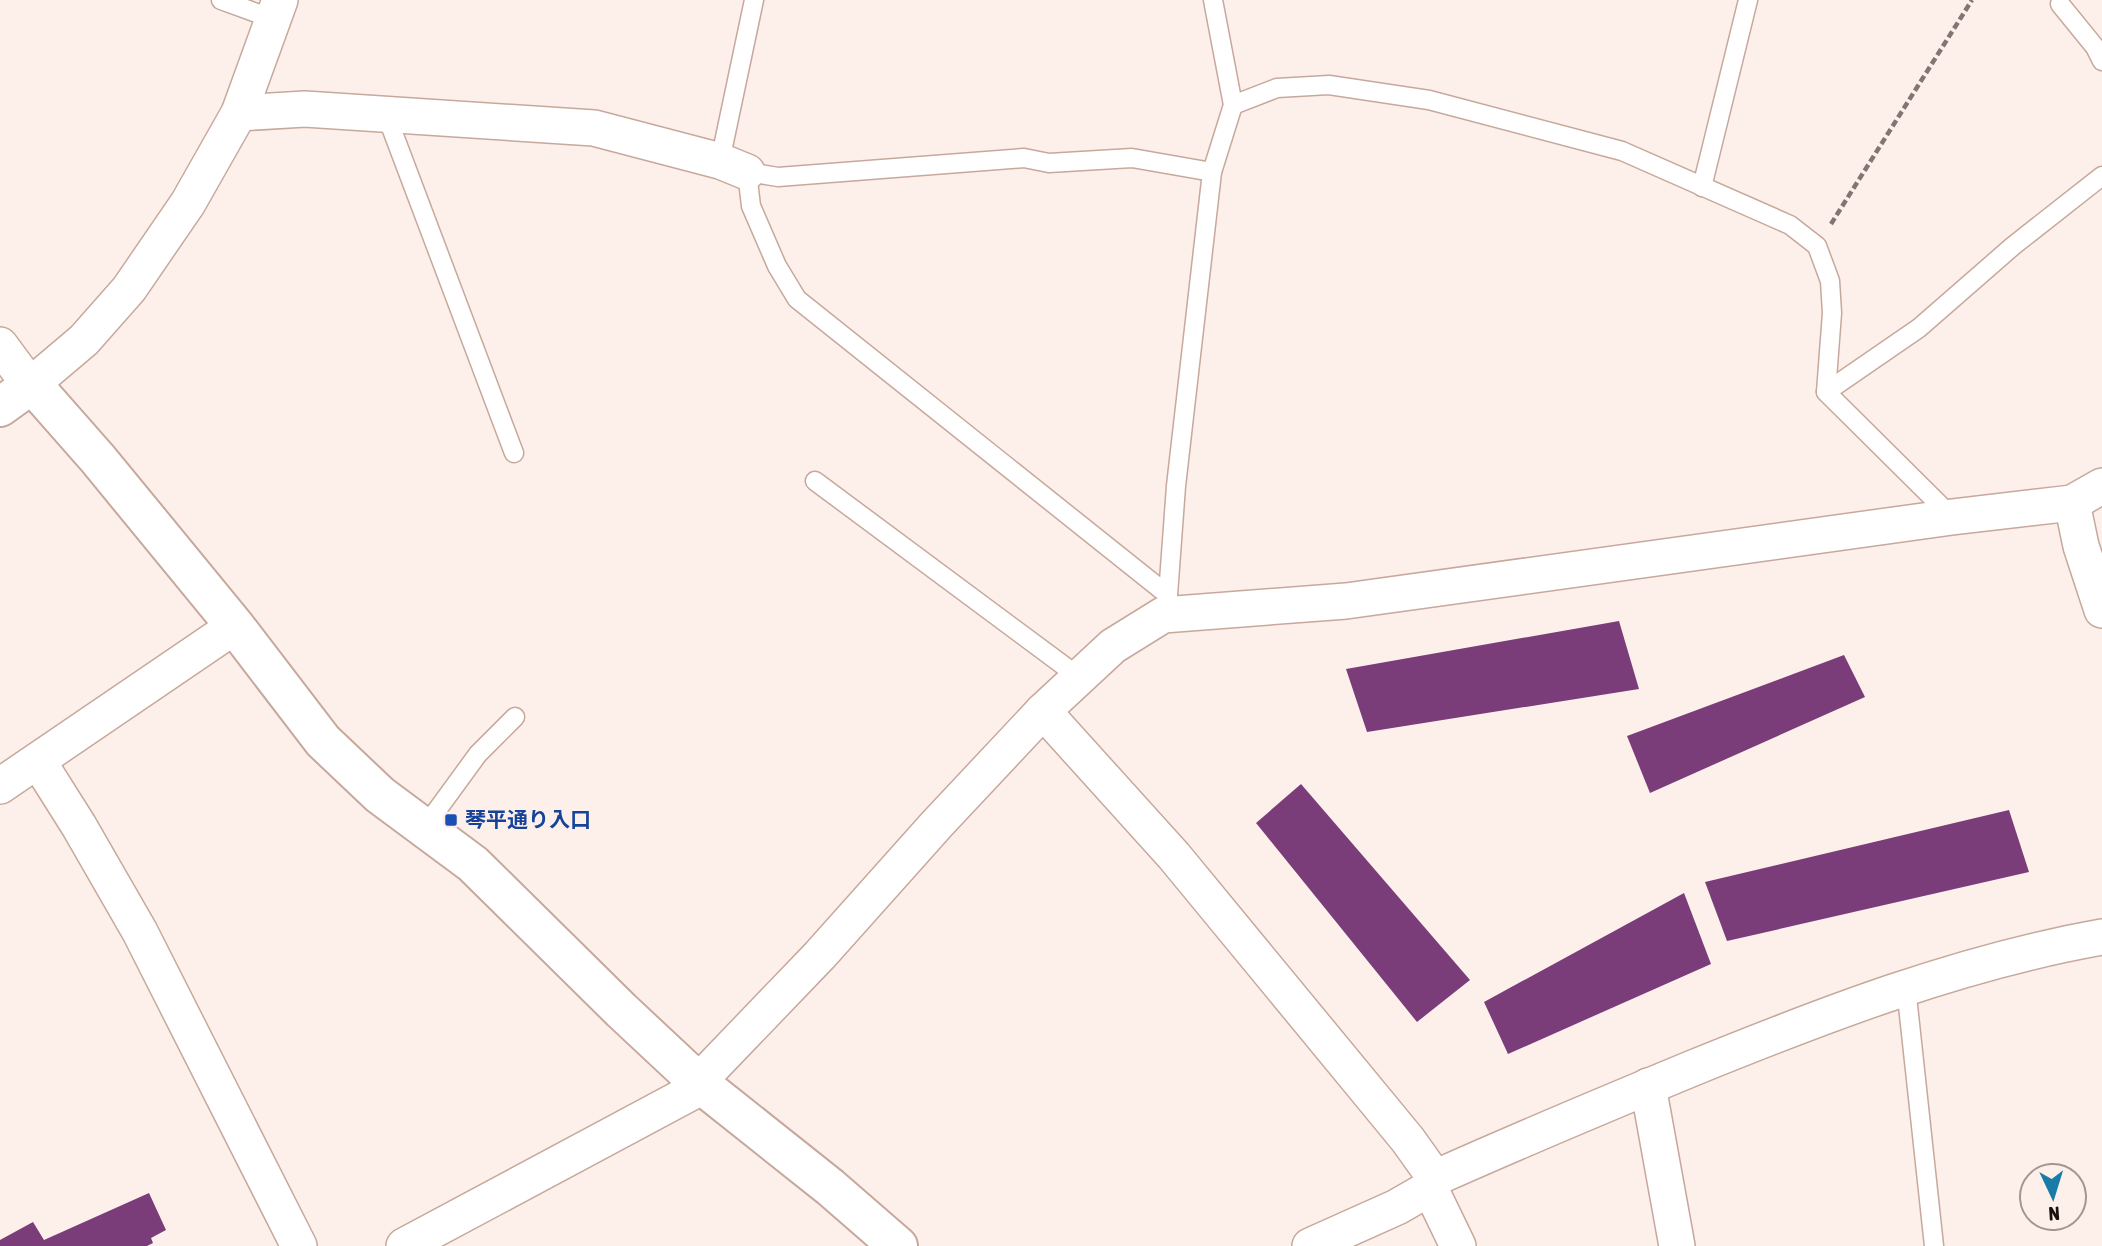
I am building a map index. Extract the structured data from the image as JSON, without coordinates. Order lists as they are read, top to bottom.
{
  "places": {
    "transit": ["琴平通り入口"]
  },
  "north": "bottom"
}
